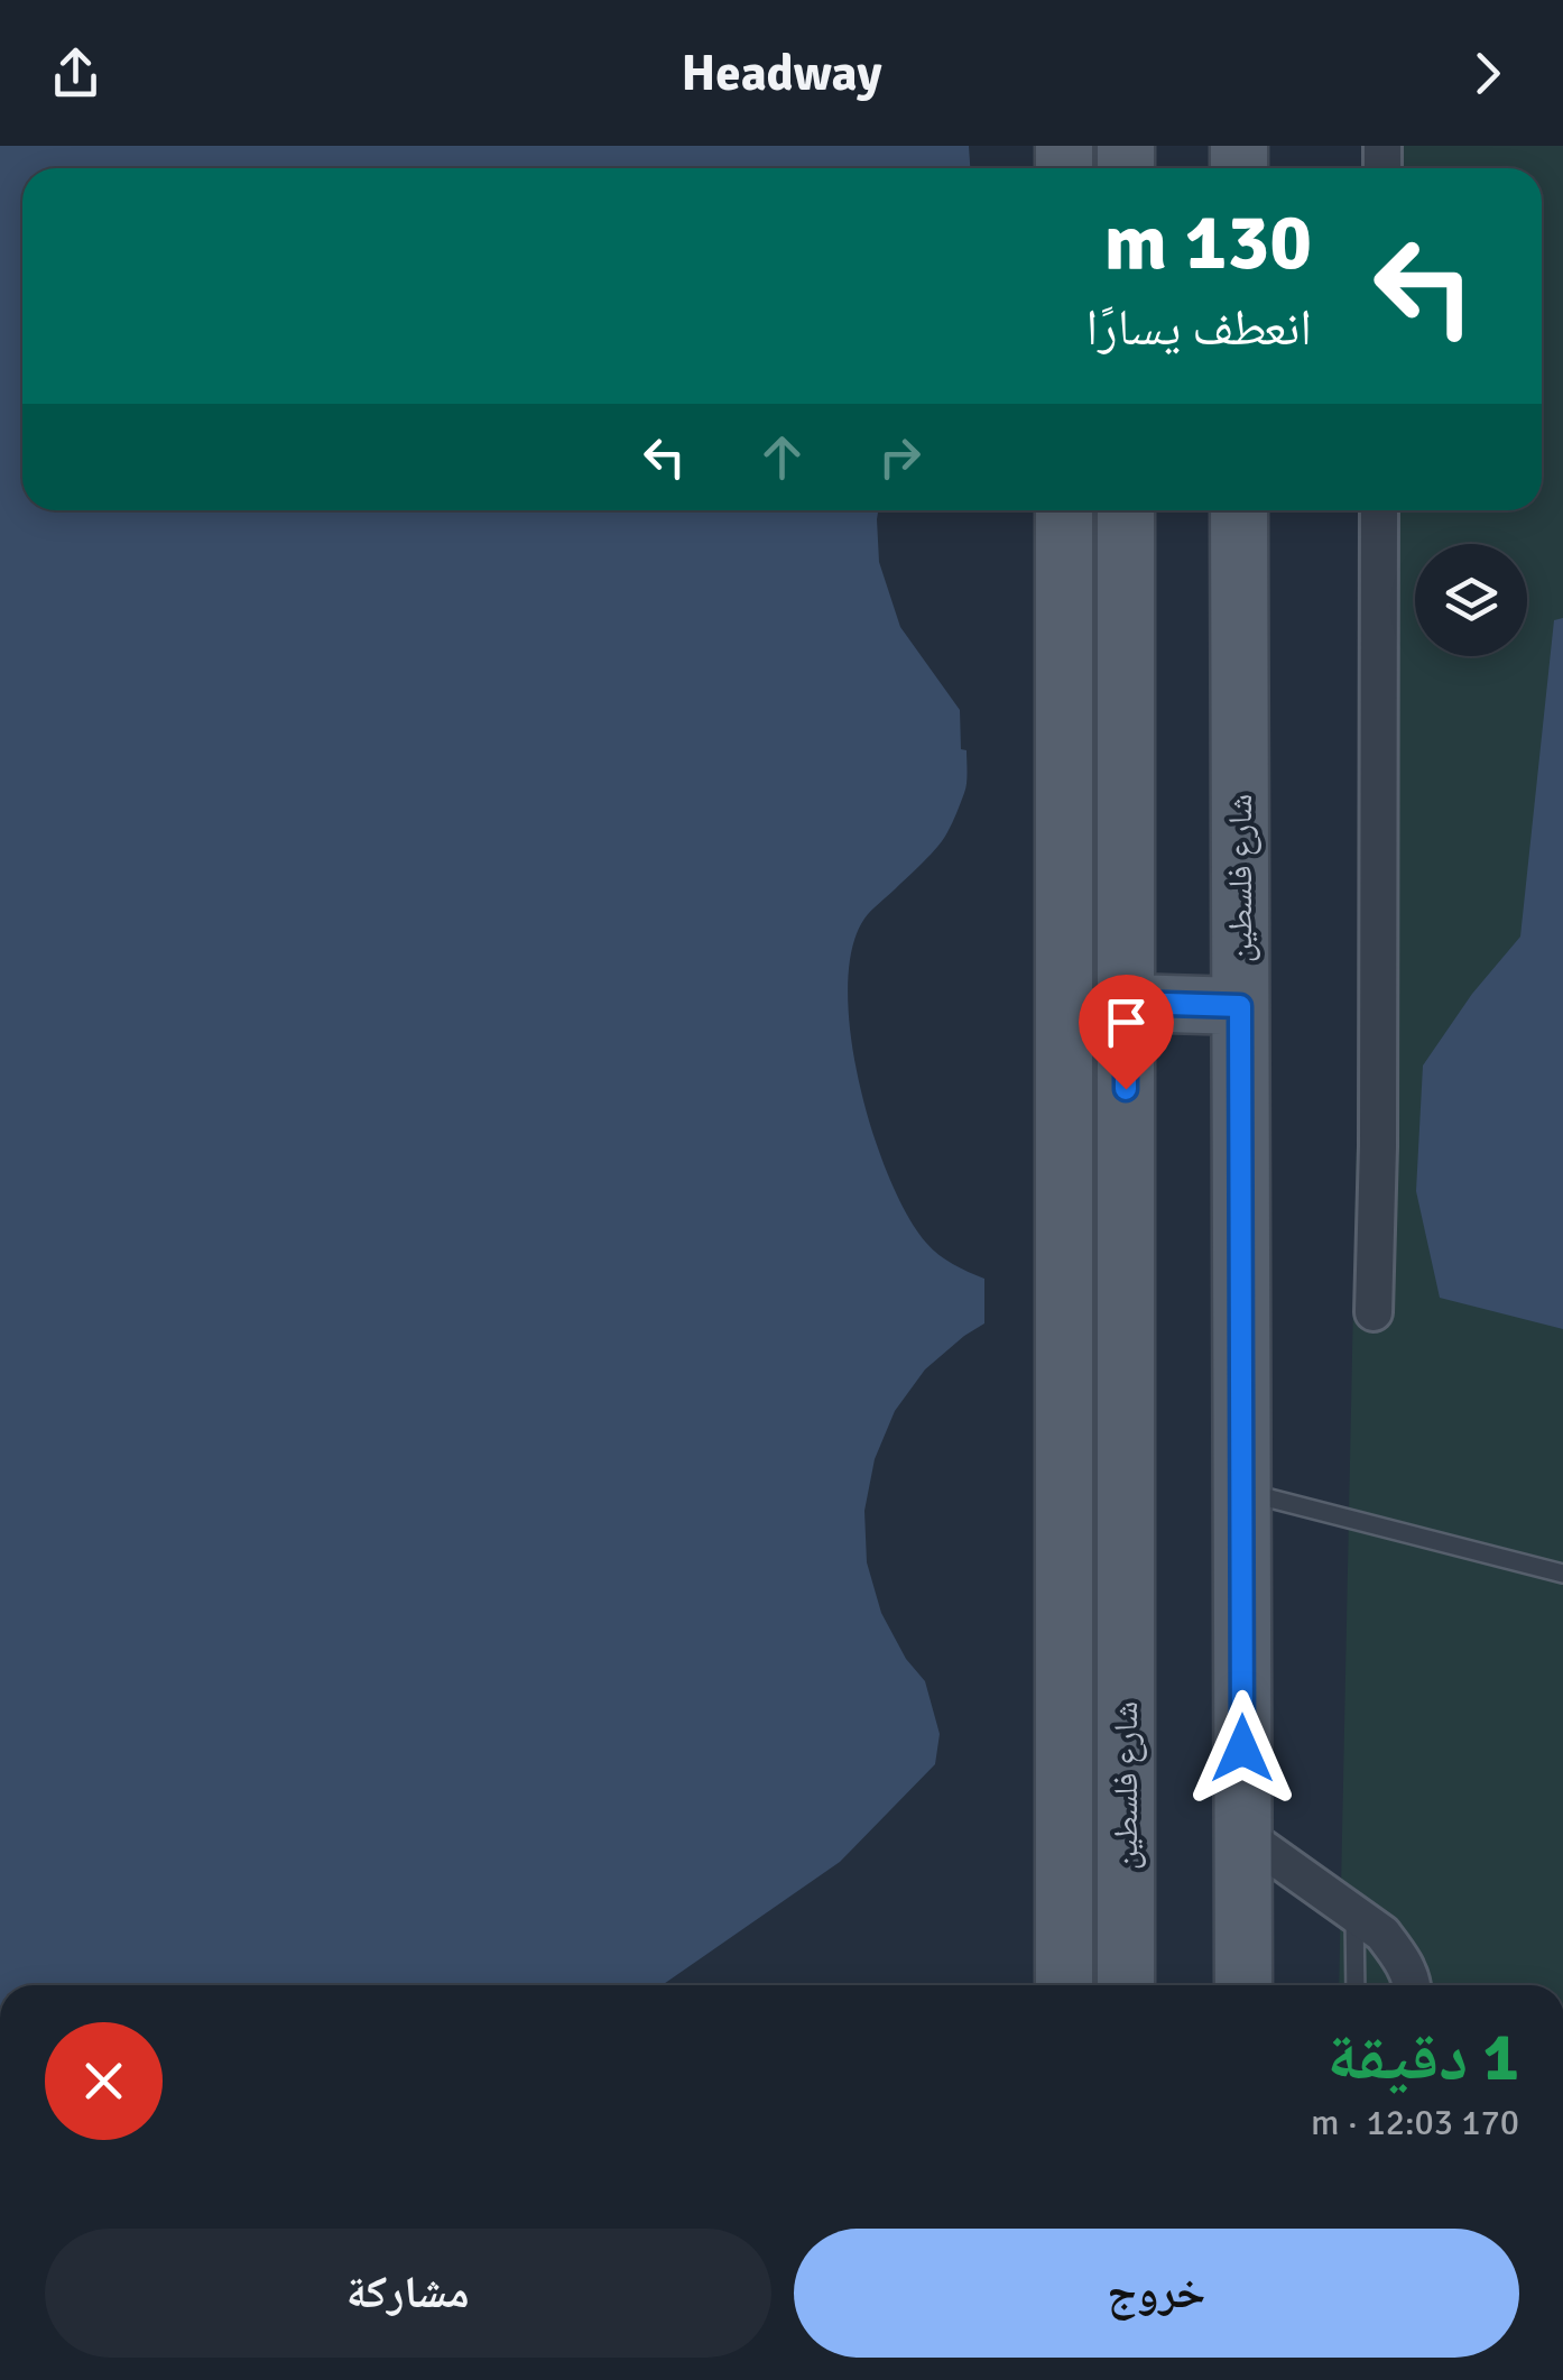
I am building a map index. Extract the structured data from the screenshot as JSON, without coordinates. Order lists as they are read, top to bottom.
{
  "streets": {
    "main road": ["شارع فلسطين"]
  },
  "page": {
    "header": "Headway",
    "turn": ["130 m", "انعطف يسارًا"],
    "heading": ["1 دقيقة", "170 m · 12:03"],
    "buttons": ["خروج", "مشاركة"]
  }
}
